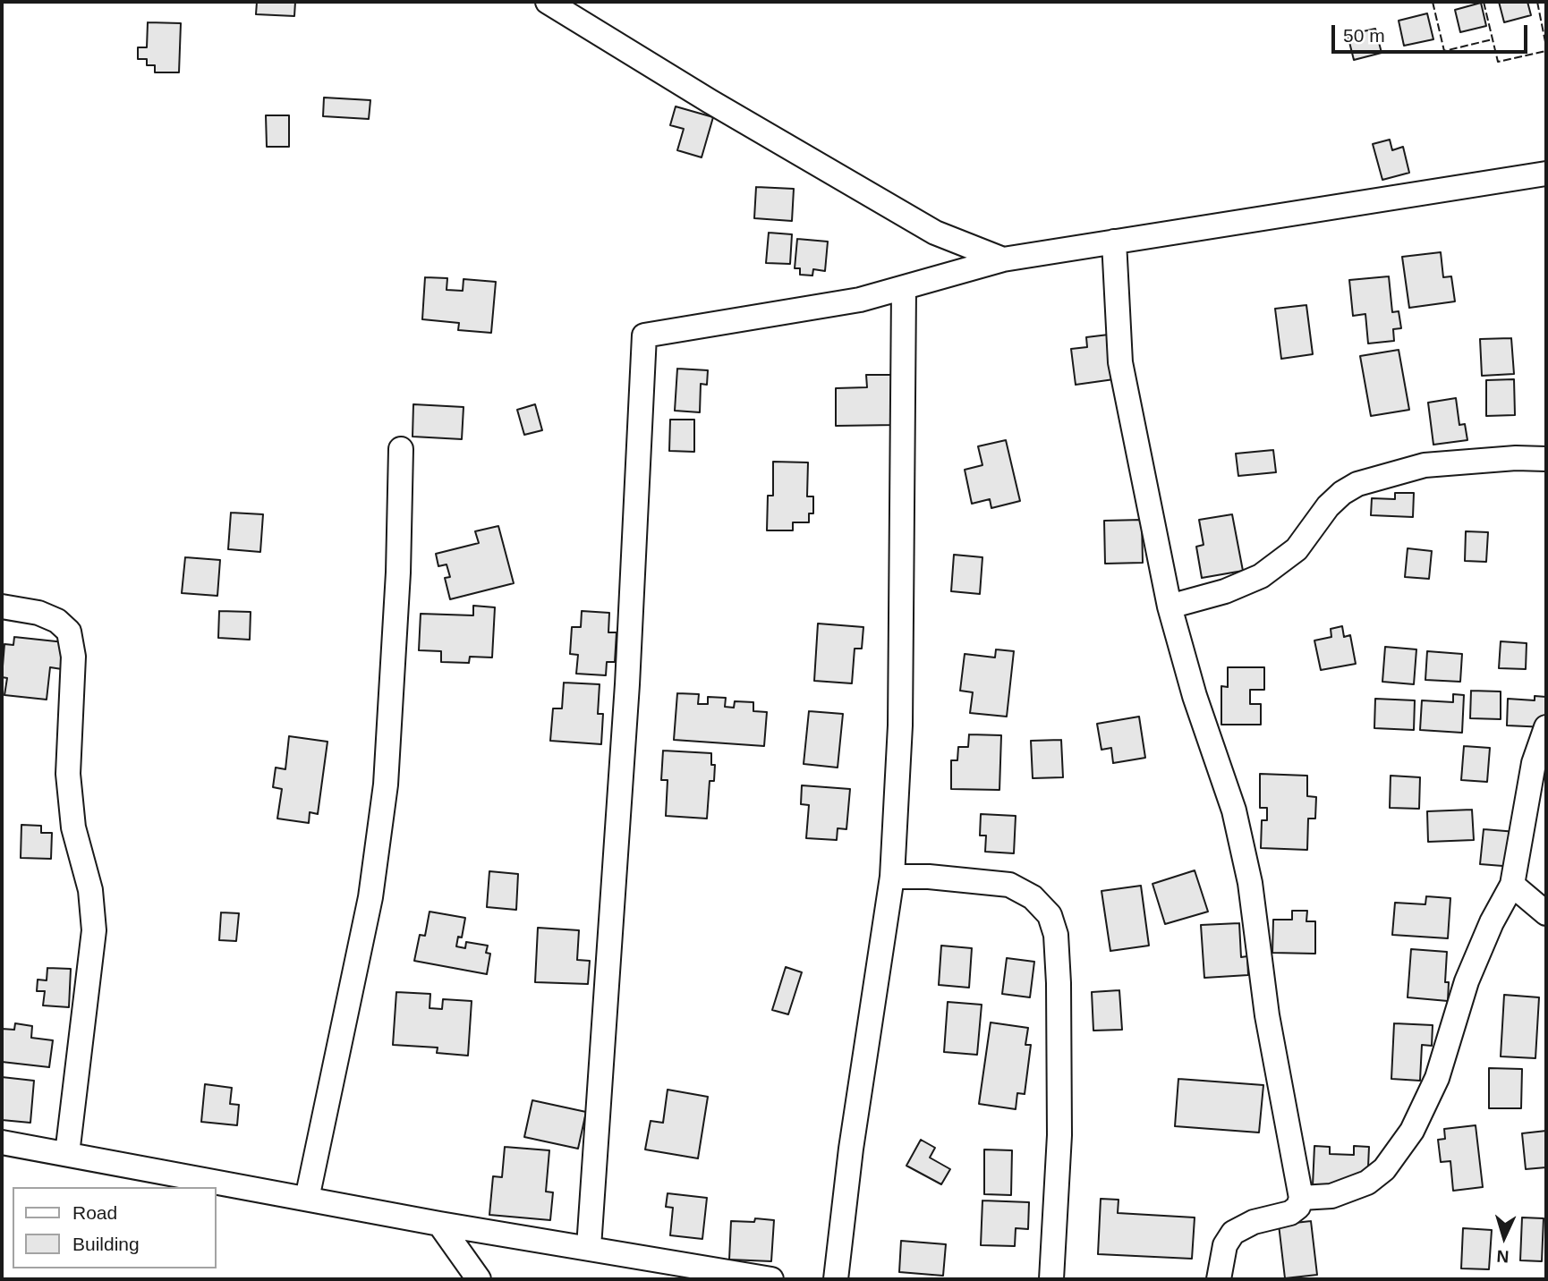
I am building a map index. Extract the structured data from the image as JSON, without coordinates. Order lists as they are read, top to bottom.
{
  "legend": ["Road", "Building"],
  "scale_bar": "50 m",
  "north": "bottom"
}
